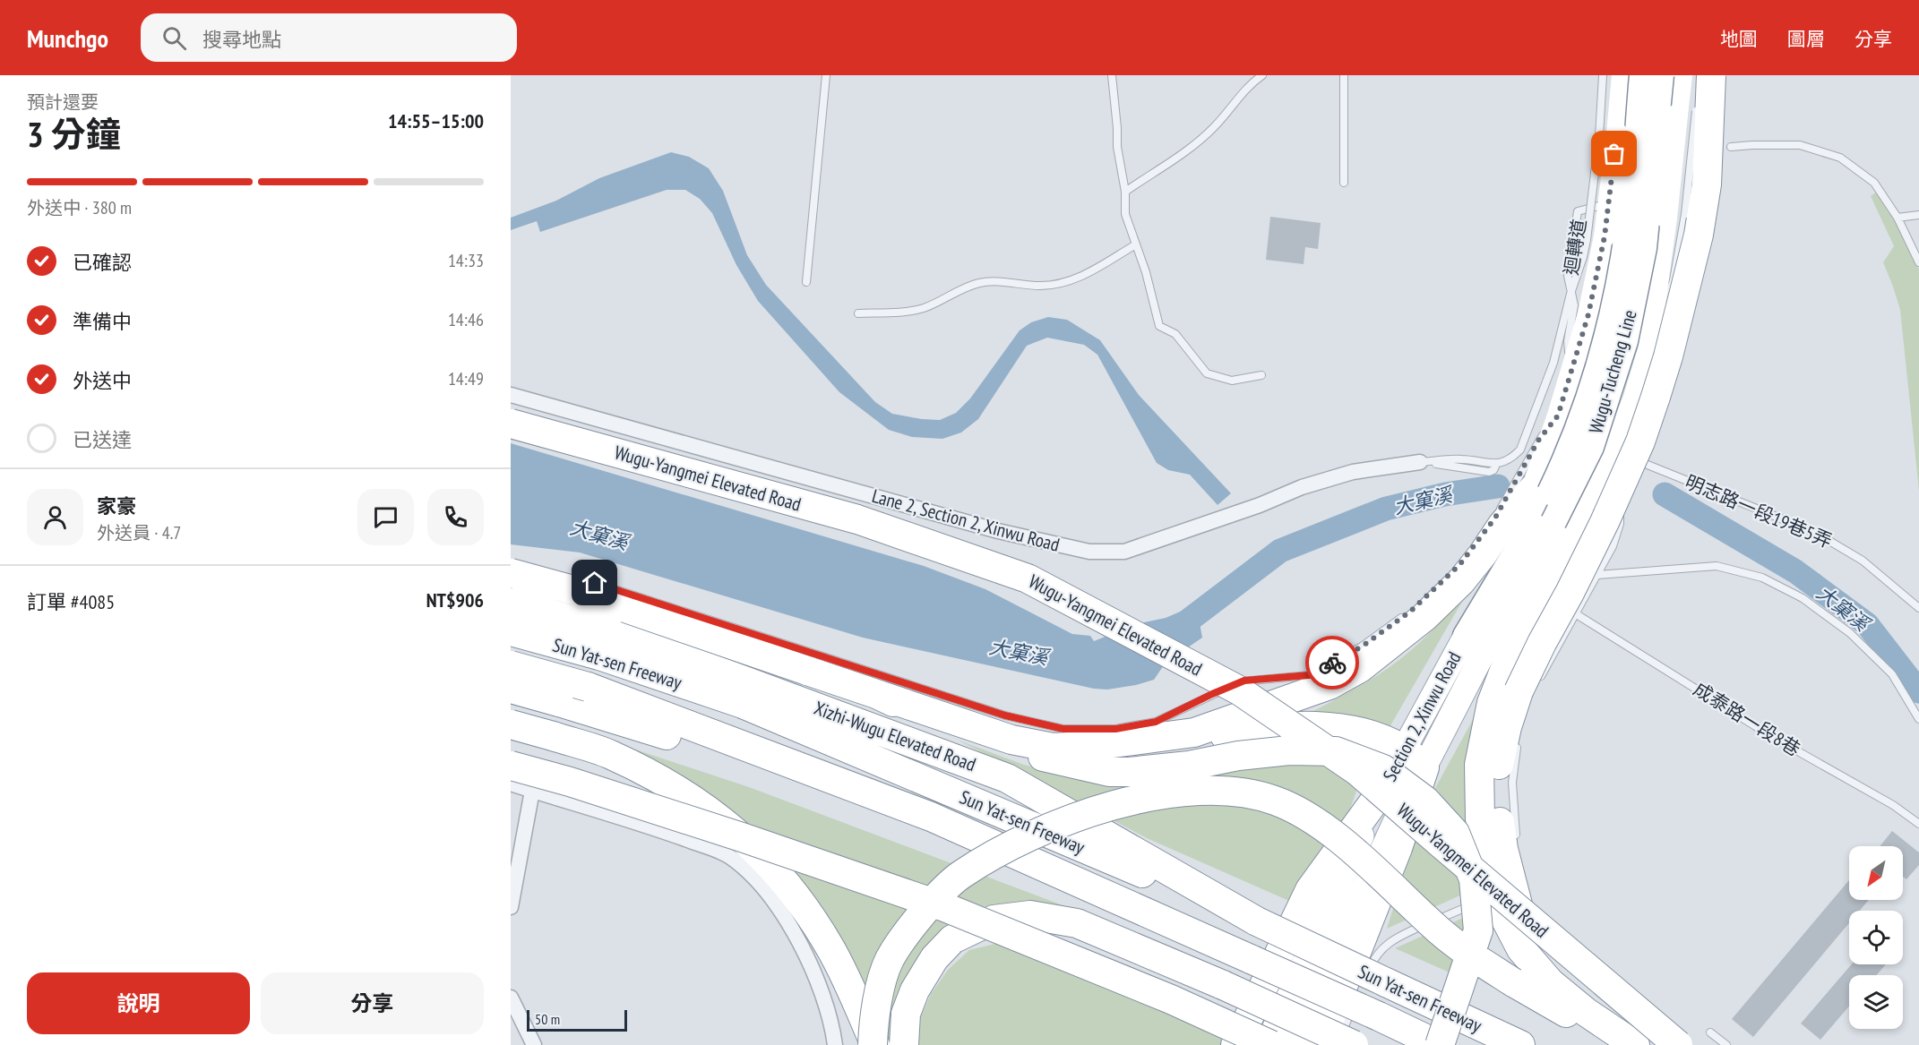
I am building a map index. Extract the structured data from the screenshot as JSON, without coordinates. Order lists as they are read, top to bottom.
{
  "streets": {
    "highway": ["Wugu-Tucheng Line", "Wugu-Yangmei Elevated Road", "Sun Yat-sen Freeway"],
    "main road": ["Section 2, Xinwu Road"],
    "street": ["Lane 2, Section 2, Xinwu Road"],
    "lane": ["迴轉道", "明志路一段19巷5弄", "成泰路一段8巷"]
  },
  "crossings": [
    ["迴轉道", "Lane 2, Section 2, Xinwu Road"],
    ["迴轉道", "Section 2, Xinwu Road"],
    ["Wugu-Tucheng Line", "Section 2, Xinwu Road"],
    ["明志路一段19巷5弄", "Section 2, Xinwu Road"]
  ],
  "water": ["大窠溪"],
  "scale_bar": "50 m",
  "north": "bottom left",
  "page": {
    "header": "Munchgo",
    "search": "搜尋地點",
    "nav": ["地圖", "圖層", "分享"],
    "heading": ["3 分鐘", "預計還要", "14:55–15:00"],
    "panel": [
      "家豪",
      "外送員 · 4.7",
      "訂單 #4085",
      "NT$906"
    ],
    "bar": "外送中 · 380 m",
    "list": [
      ["已確認", "14:33"],
      ["準備中", "14:46"],
      ["外送中", "14:49"],
      "已送達"
    ],
    "buttons": ["說明", "分享"],
    "scale": "50 m"
  }
}
